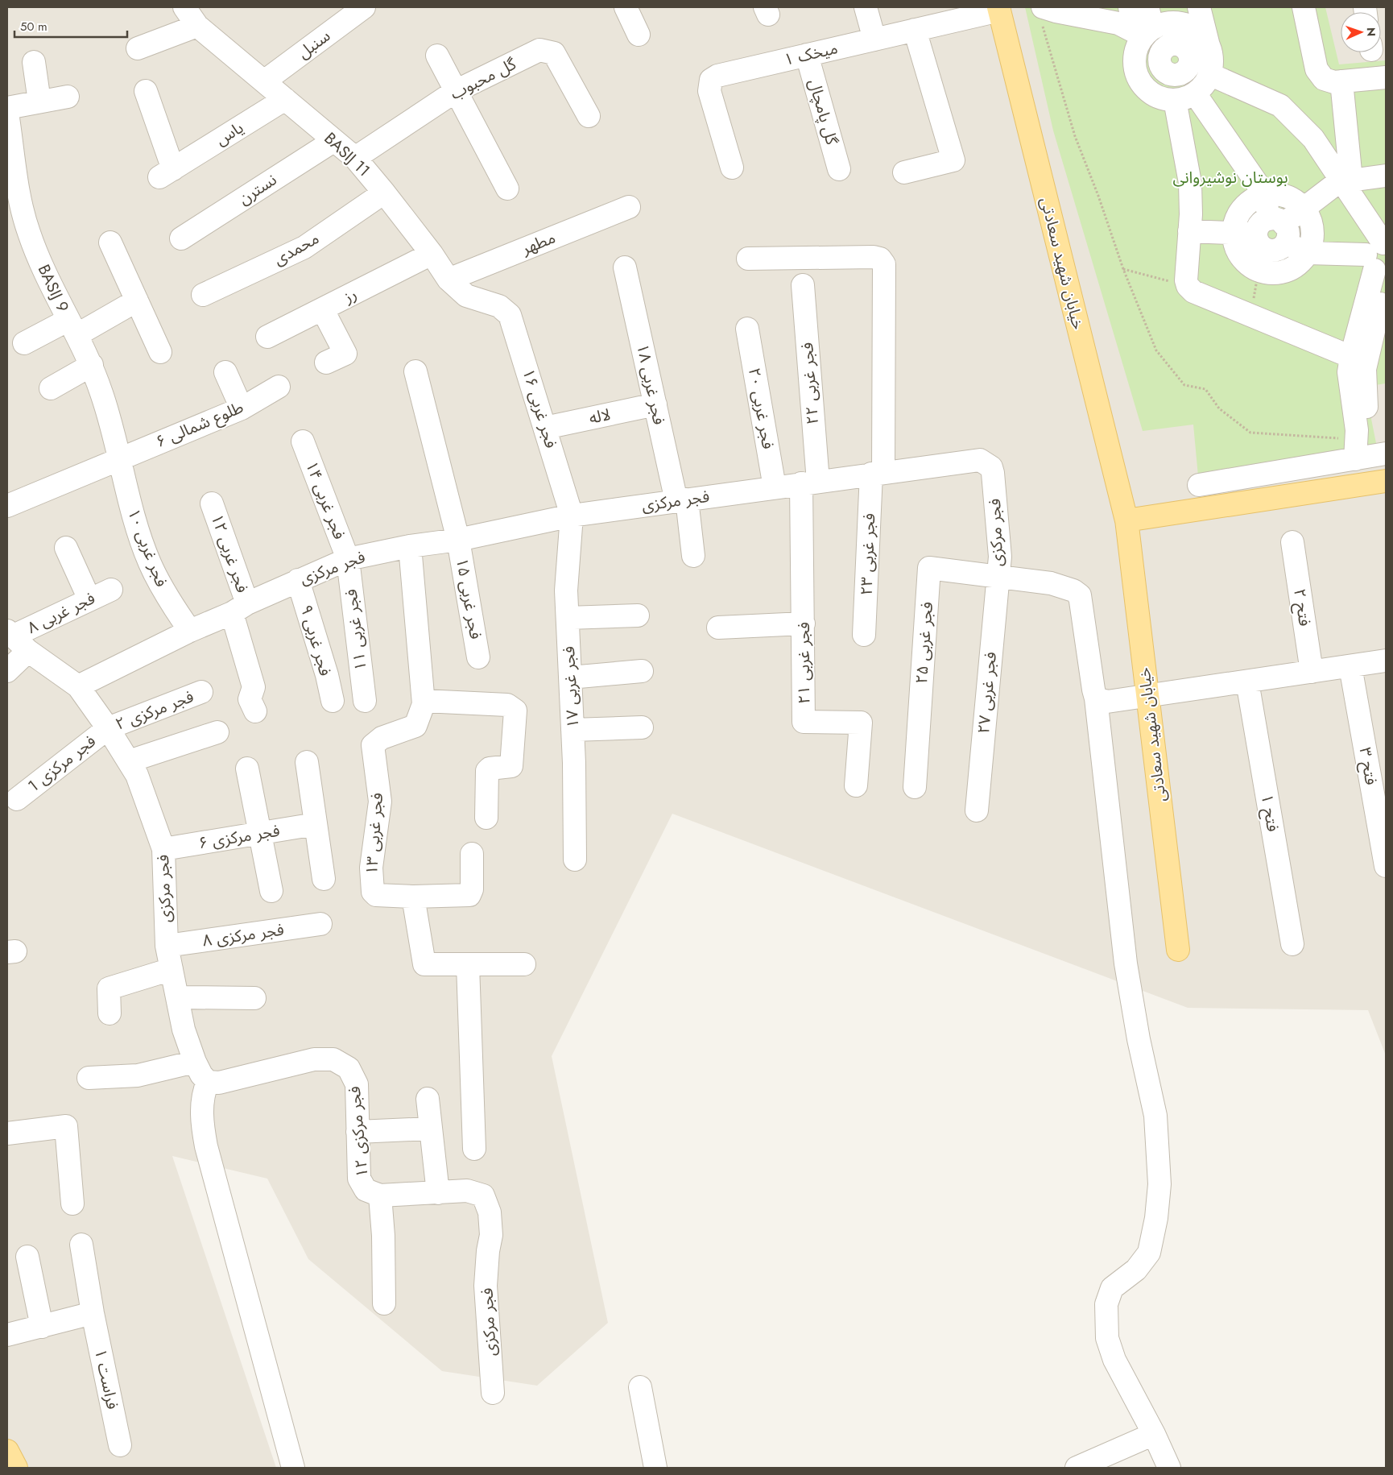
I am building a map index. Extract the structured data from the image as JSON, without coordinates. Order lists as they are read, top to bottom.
{
  "streets": {
    "main road": ["خیابان شهید سعادتی"],
    "street": [
      "سنبل",
      "میخک ۱",
      "گل محبوب",
      "گل پامچال",
      "یاس",
      "BASIJ 11",
      "نسترن",
      "مطهر",
      "محمدی",
      "BASIJ 9",
      "رز",
      "فجر غربی ۲۲",
      "فجر غربی ۱۸",
      "فجر غربی ۱۶",
      "فجر غربی ۲۰",
      "لاله",
      "طلوع شمالی ۶",
      "فجر غربی ۱۴",
      "فجر مرکزی",
      "فجر غربی ۱۰",
      "فجر غربی ۱۲",
      "فجر غربی ۲۳",
      "فجر غربی ۱۵",
      "فتح ۲",
      "فجر غربی ۸",
      "فجر غربی ۱۱",
      "فجر غربی ۹",
      "فجر غربی ۲۵",
      "فجر غربی ۲۱",
      "فجر غربی ۱۷",
      "فجر غربی ۲۷",
      "فجر مرکزی ۲",
      "فجر مرکزی 1",
      "فتح ۳",
      "فتح ۱",
      "فجر غربی ۱۳",
      "فجر مرکزی ۶",
      "فجر مرکزی ۸",
      "فجر مرکزی ۱۲",
      "فراست ۱"
    ]
  },
  "crossings": [
    ["سنبل", "BASIJ 11"],
    ["میخک ۱", "گل پامچال"],
    ["میخک ۱", "خیابان شهید سعادتی"],
    ["گل محبوب", "BASIJ 11"],
    ["یاس", "BASIJ 11"],
    ["BASIJ 11", "نسترن"],
    ["BASIJ 11", "مطهر"],
    ["BASIJ 11", "محمدی"],
    ["BASIJ 11", "رز"],
    ["BASIJ 11", "فجر غربی ۱۶"],
    ["BASIJ 9", "طلوع شمالی ۶"],
    ["BASIJ 9", "فجر غربی ۱۰"],
    ["فجر غربی ۲۲", "فجر مرکزی"],
    ["فجر غربی ۲۲", "فجر غربی ۲۱"],
    ["فجر غربی ۱۸", "لاله"],
    ["فجر غربی ۱۸", "فجر مرکزی"],
    ["فجر غربی ۱۶", "لاله"],
    ["فجر غربی ۱۶", "فجر مرکزی"],
    ["فجر غربی ۱۶", "فجر غربی ۱۷"],
    ["فجر غربی ۲۰", "فجر مرکزی"],
    ["طلوع شمالی ۶", "فجر غربی ۱۰"],
    ["فجر غربی ۱۴", "فجر مرکزی"],
    ["فجر غربی ۱۴", "فجر غربی ۱۱"],
    ["فجر مرکزی", "فجر غربی ۱۰"],
    ["فجر مرکزی", "فجر غربی ۱۲"],
    ["فجر مرکزی", "فجر غربی ۲۳"],
    ["فجر مرکزی", "فجر غربی ۱۵"],
    ["فجر مرکزی", "فجر غربی ۸"],
    ["فجر مرکزی", "فجر غربی ۱۱"],
    ["فجر مرکزی", "فجر غربی ۹"],
    ["فجر مرکزی", "فجر غربی ۲۵"],
    ["فجر مرکزی", "فجر غربی ۲۱"],
    ["فجر مرکزی", "فجر غربی ۱۷"],
    ["فجر مرکزی", "فجر غربی ۲۷"],
    ["فجر مرکزی", "فجر مرکزی ۲"],
    ["فجر مرکزی", "فجر مرکزی 1"],
    ["فجر مرکزی", "فجر غربی ۱۳"],
    ["فجر مرکزی", "فجر مرکزی ۶"],
    ["فجر مرکزی", "فجر مرکزی ۸"],
    ["فجر مرکزی", "فجر مرکزی ۱۲"],
    ["فجر غربی ۲۵", "فجر غربی ۲۷"],
    ["فجر مرکزی ۲", "فجر مرکزی 1"]
  ],
  "parks": ["بوستان نوشیروانی"],
  "scale_bar": "50 m",
  "north": "right"
}
